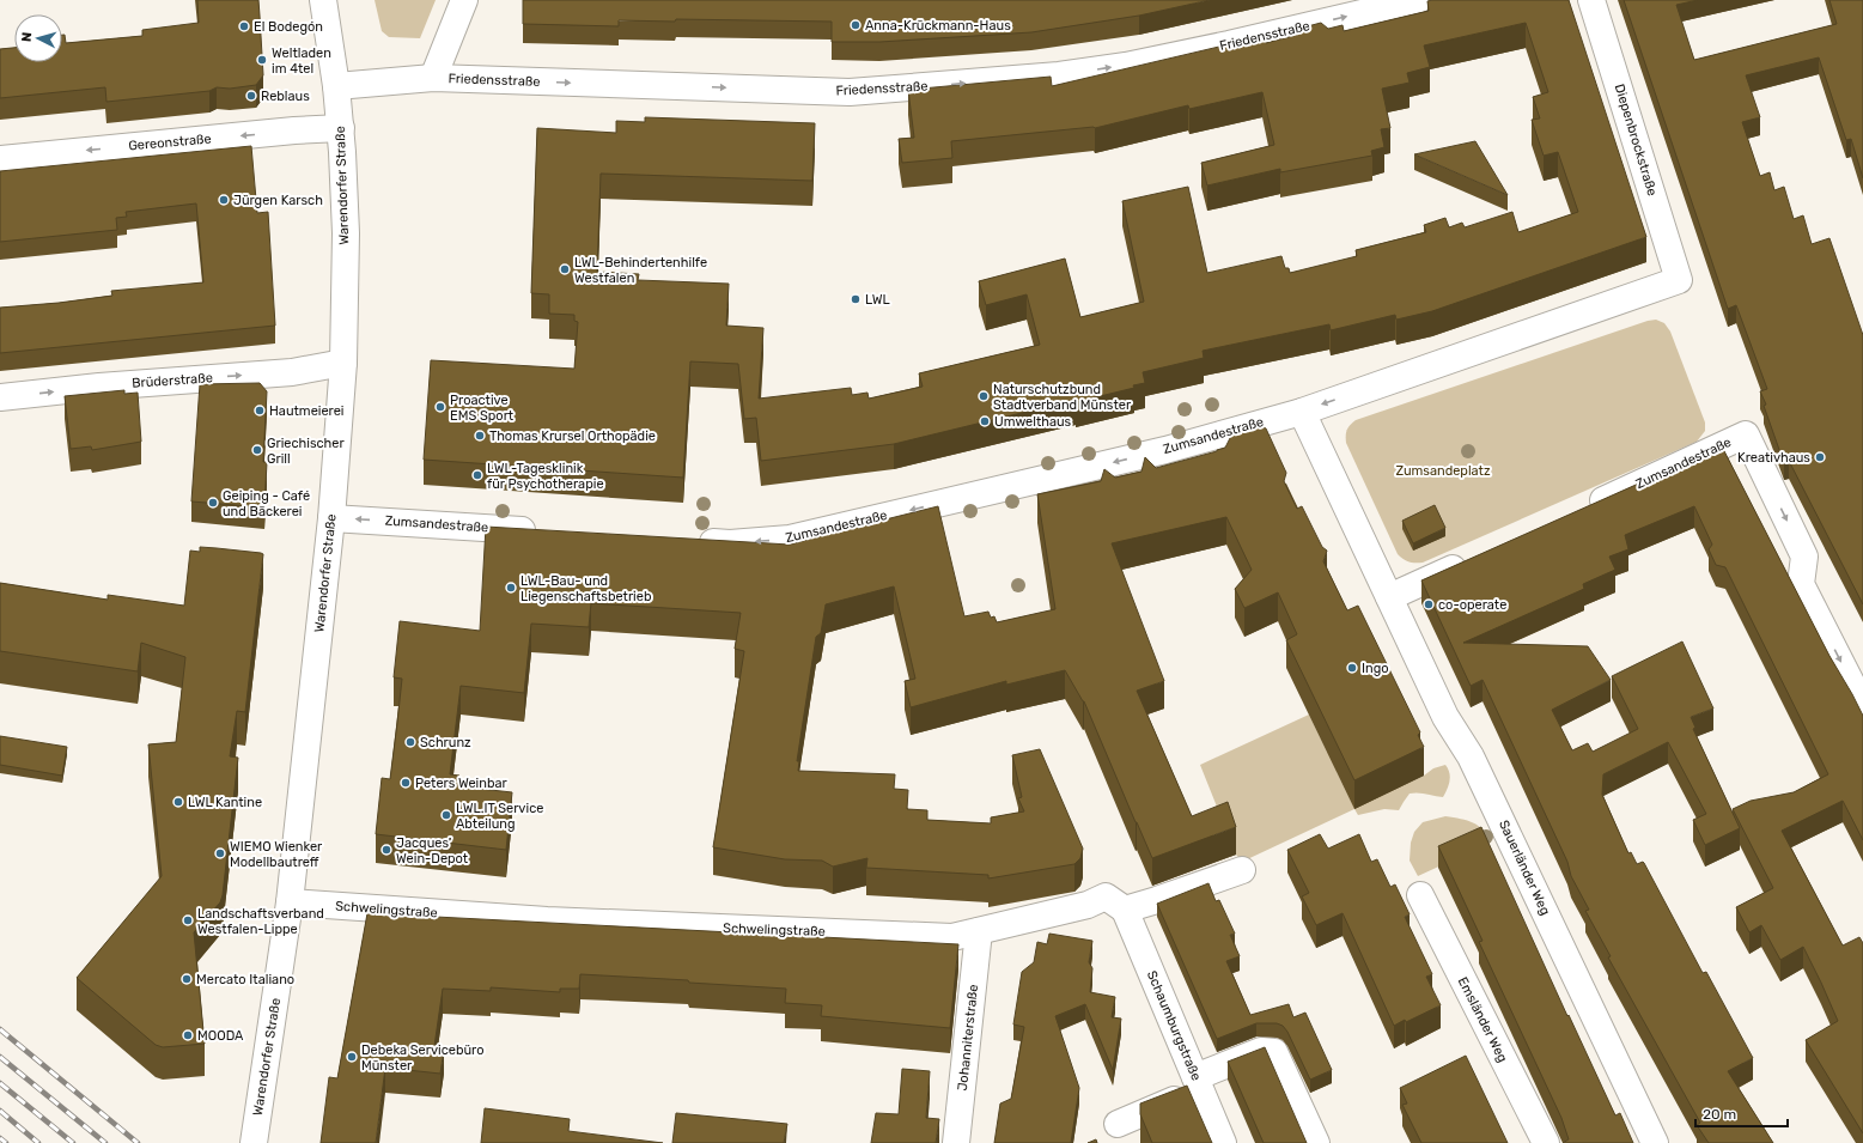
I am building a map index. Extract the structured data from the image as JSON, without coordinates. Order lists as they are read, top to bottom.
{
  "streets": {
    "street": [
      "Friedensstraße",
      "Diepenbrockstraße",
      "Gereonstraße",
      "Warendorfer Straße",
      "Brüderstraße",
      "Zumsandestraße",
      "Sauerländer Weg",
      "Schwelingstraße",
      "Emsländer Weg",
      "Schaumburgstraße",
      "Johanniterstraße"
    ]
  },
  "crossings": [
    ["Friedensstraße", "Warendorfer Straße"],
    ["Diepenbrockstraße", "Zumsandestraße"],
    ["Gereonstraße", "Warendorfer Straße"],
    ["Warendorfer Straße", "Brüderstraße"],
    ["Warendorfer Straße", "Zumsandestraße"],
    ["Warendorfer Straße", "Schwelingstraße"],
    ["Schwelingstraße", "Schaumburgstraße"],
    ["Schwelingstraße", "Johanniterstraße"]
  ],
  "one_way": ["Friedensstraße", "Gereonstraße", "Brüderstraße"],
  "parks": ["Zumsandeplatz"],
  "places": [
    "Anna-Krückmann-Haus",
    "El Bodegón",
    "Weltladen im 4tel",
    "Reblaus",
    "Jürgen Karsch",
    "LWL-Behindertenhilfe Westfalen",
    "LWL",
    "Naturschutzbund Stadtverband Münster",
    "Proactive EMS Sport",
    "Hautmeierei",
    "Umwelthaus",
    "Thomas Krursel Orthopädie",
    "Griechischer Grill",
    "Kreativhaus",
    "LWL-Tagesklinik für Psychotherapie",
    "Geiping - Café und Bäckerei",
    "LWL-Bau- und Liegenschaftsbetrieb",
    "co-operate",
    "Ingo",
    "Schrunz",
    "Peters Weinbar",
    "LWL Kantine",
    "LWL.IT Service Abteilung",
    "Jacques’ Wein-Depot",
    "WIEMO Wienker Modellbautreff",
    "Landschaftsverband Westfalen-Lippe",
    "Mercato Italiano",
    "MOODA",
    "Debeka Servicebüro Münster"
  ],
  "scale_bar": "20 m",
  "north": "left"
}
